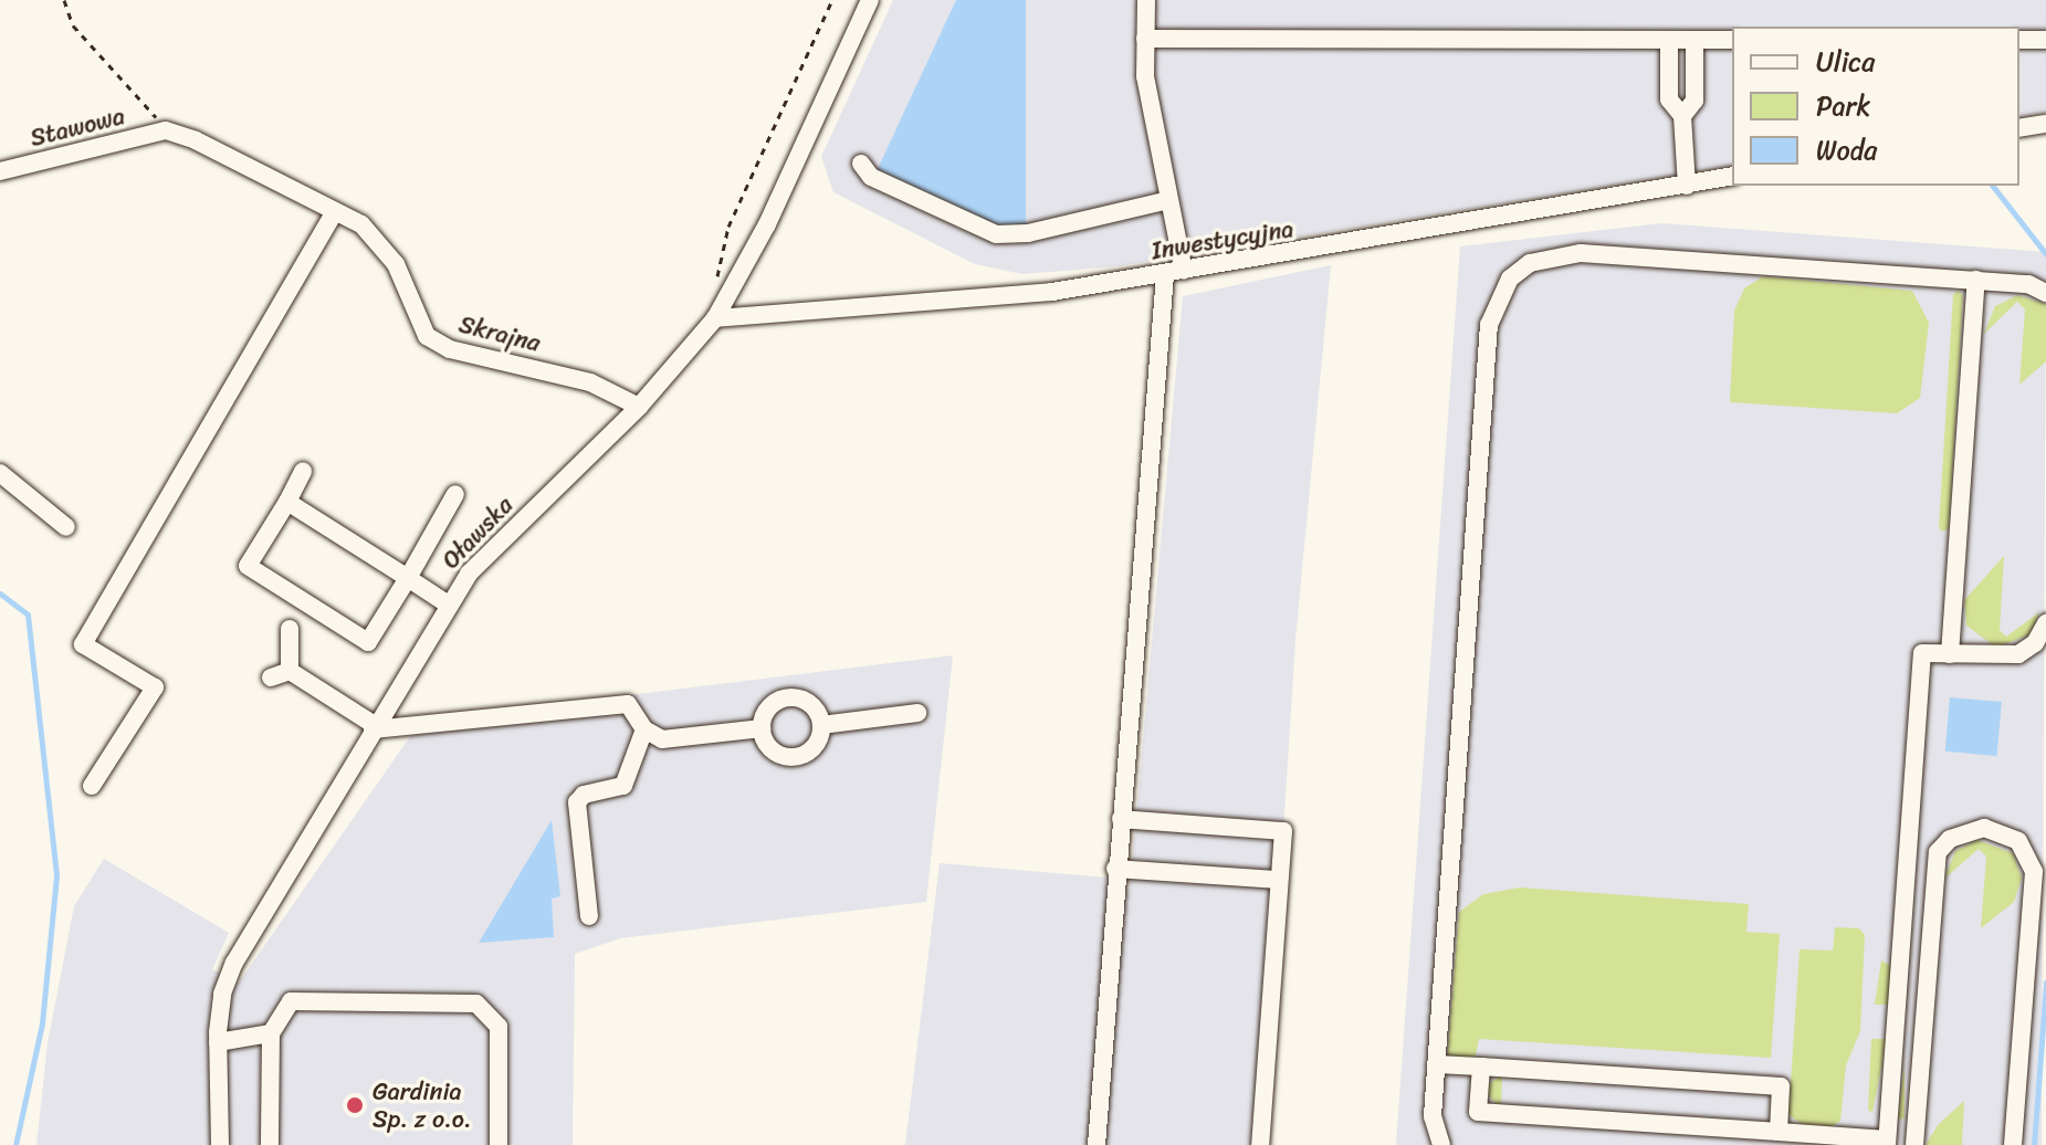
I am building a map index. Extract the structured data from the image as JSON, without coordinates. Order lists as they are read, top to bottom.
{
  "streets": {
    "street": [
      "Stawowa",
      "Inwestycyjna",
      "Skrajna",
      "Oławska"
    ]
  },
  "crossings": [
    ["Stawowa", "Skrajna"],
    ["Inwestycyjna", "Oławska"],
    ["Skrajna", "Oławska"]
  ],
  "places": ["Gardinia Sp. z o.o."],
  "legend": ["Ulica", "Park", "Woda"]
}
